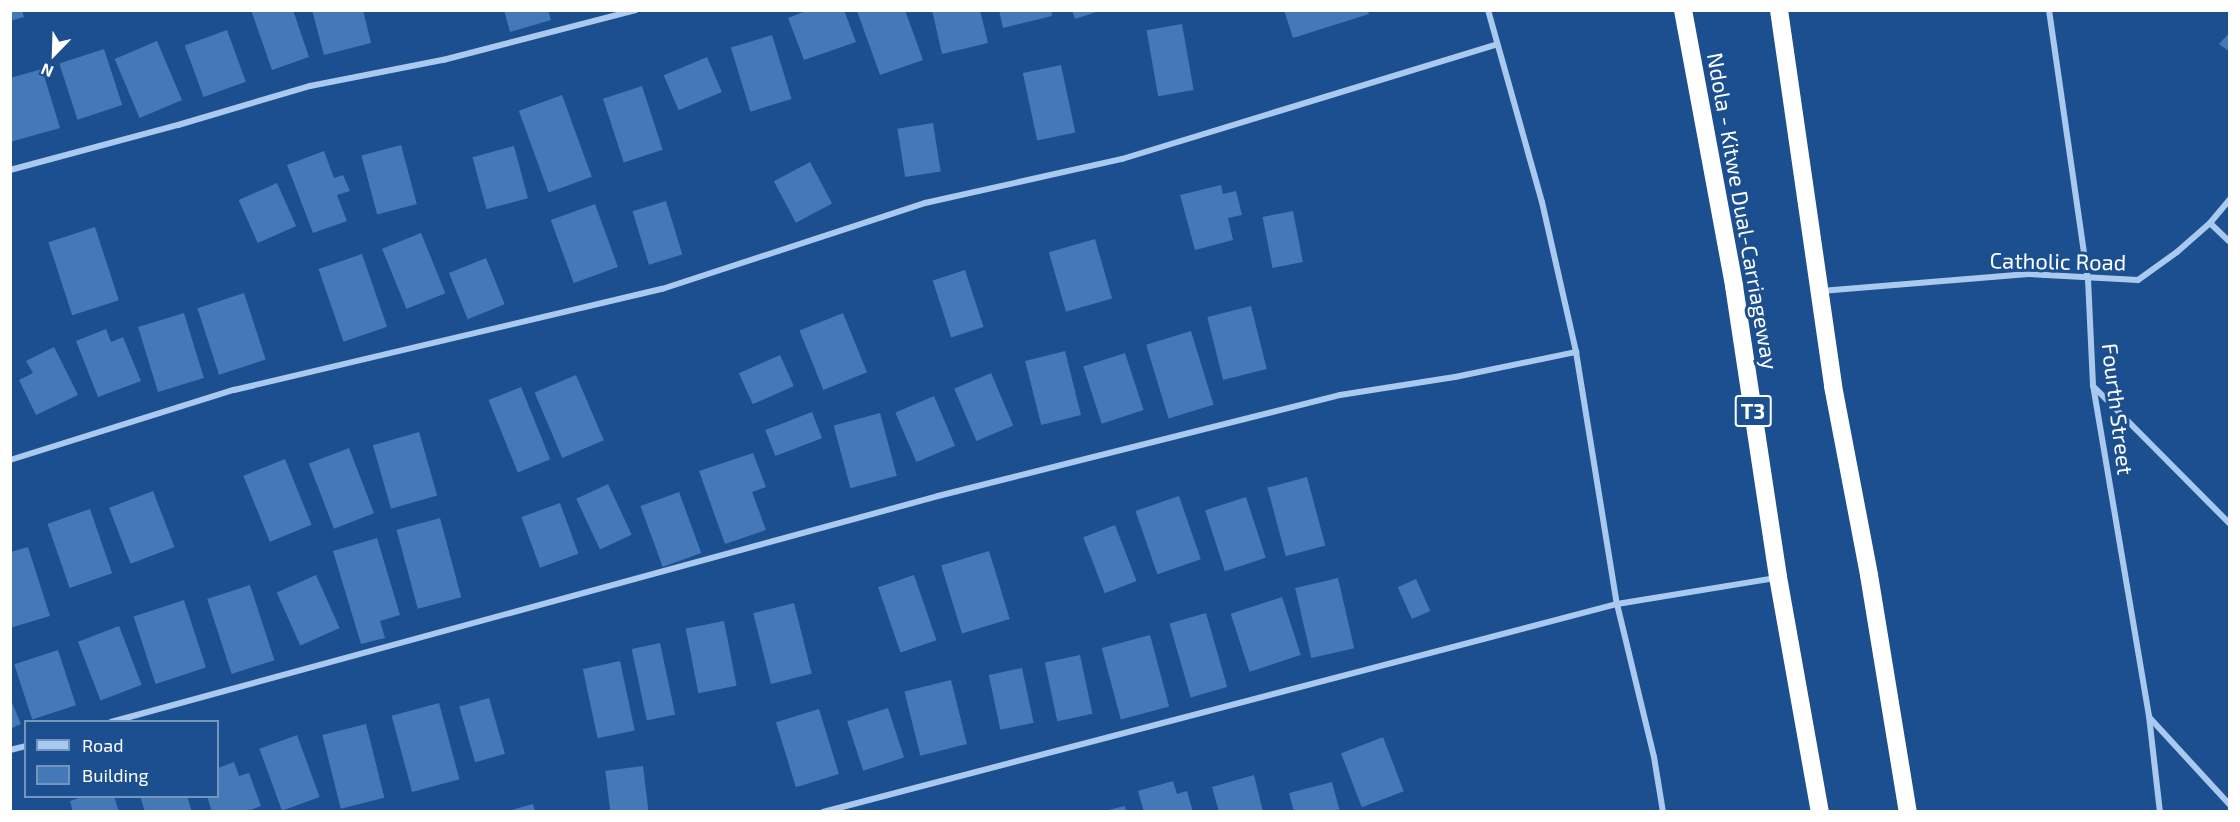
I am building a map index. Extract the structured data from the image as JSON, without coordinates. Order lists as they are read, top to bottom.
{
  "streets": {
    "highway": ["Ndola - Kitwe Dual-Carriageway", "T3"],
    "street": ["Catholic Road", "Fourth Street"]
  },
  "crossings": [
    ["Catholic Road", "Fourth Street"]
  ],
  "legend": ["Road", "Building"],
  "north": "bottom left"
}
